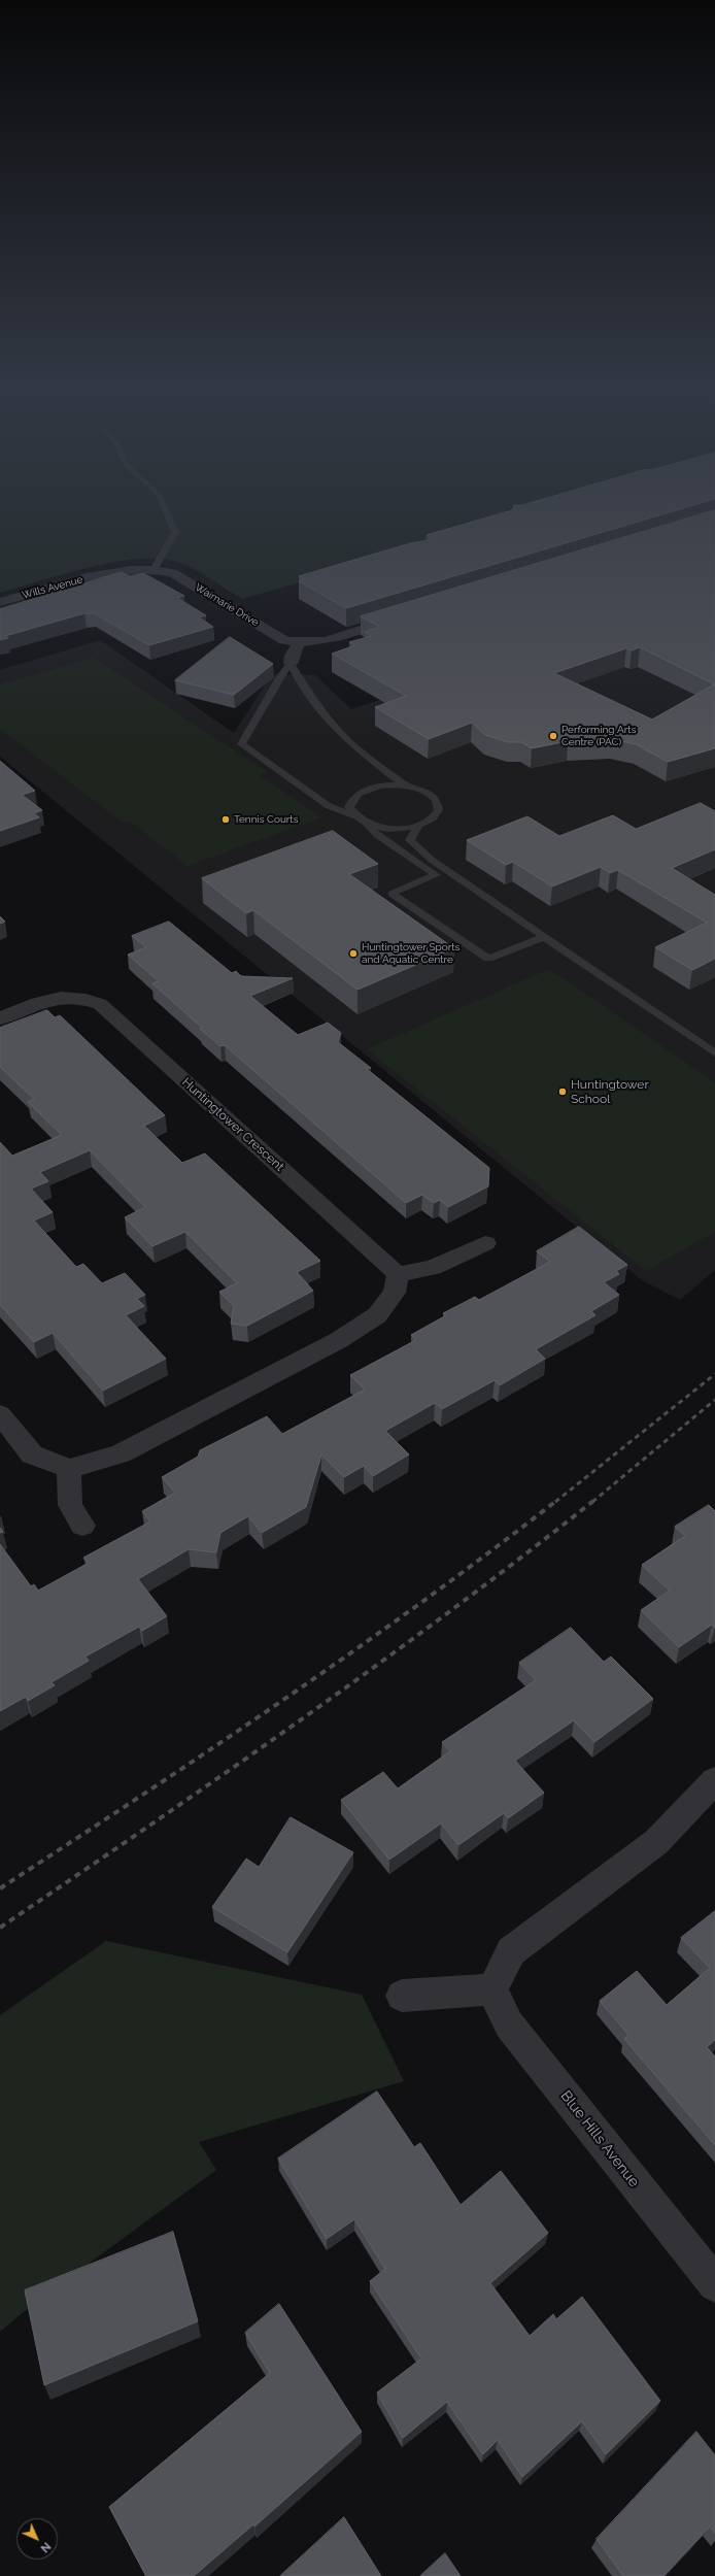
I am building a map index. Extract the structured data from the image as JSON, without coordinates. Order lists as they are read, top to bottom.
{
  "streets": {
    "street": [
      "Wills Avenue",
      "Waimarie Drive",
      "Huntingtower Crescent",
      "Blue Hills Avenue"
    ]
  },
  "crossings": [
    ["Wills Avenue", "Waimarie Drive"]
  ],
  "places": [
    "Performing Arts Centre (PAC)",
    "Tennis Courts",
    "Huntingtower Sports and Aquatic Centre",
    "Huntingtower School"
  ],
  "north": "bottom right"
}
